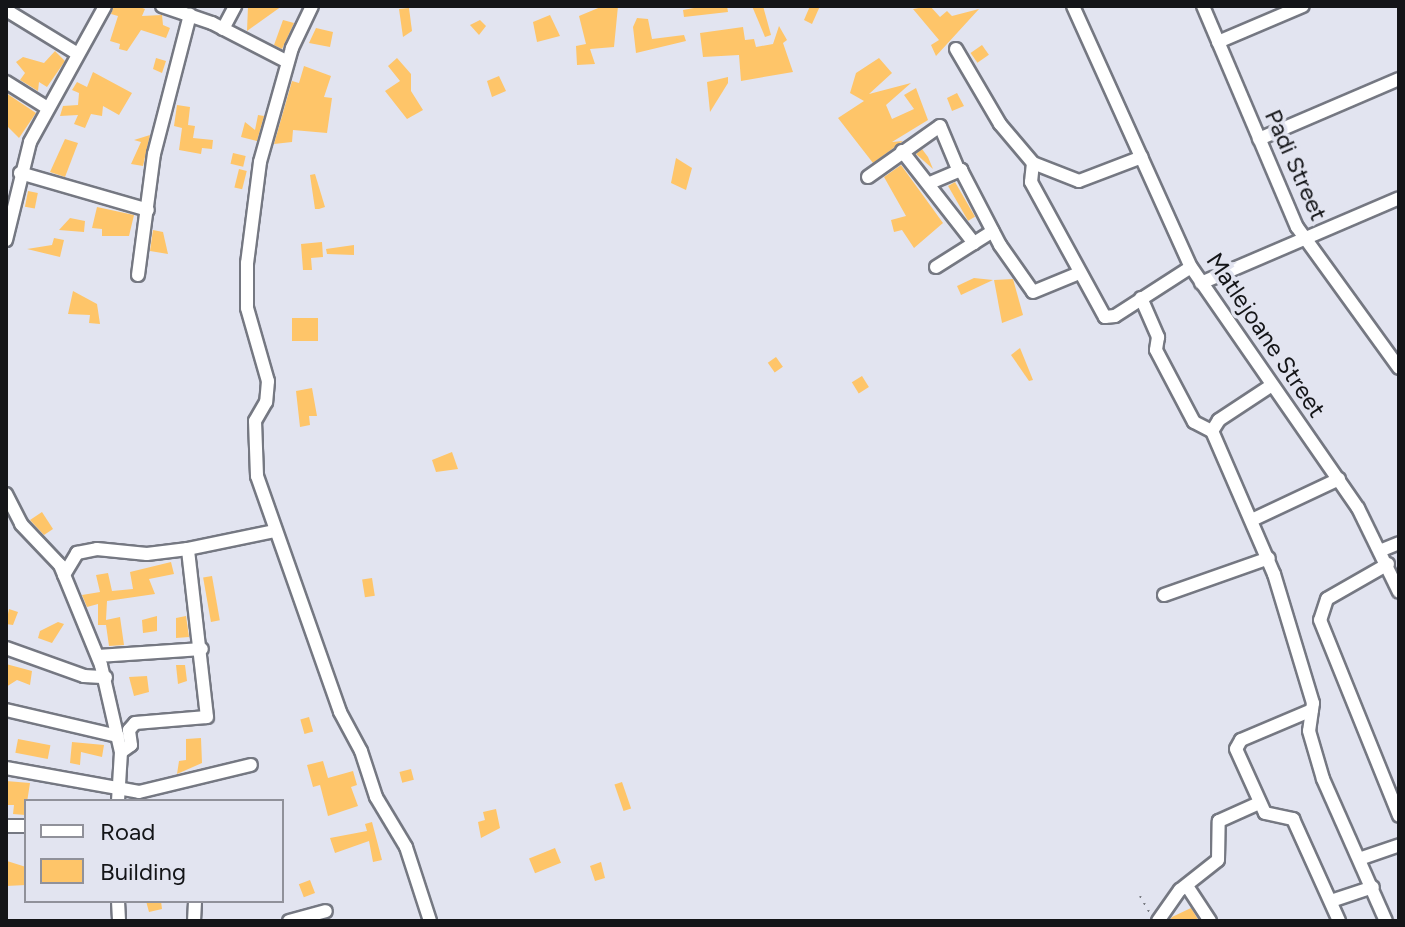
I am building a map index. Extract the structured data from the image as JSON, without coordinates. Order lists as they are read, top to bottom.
{
  "streets": {
    "street": ["Padi Street", "Matlejoane Street"]
  },
  "legend": ["Road", "Building"]
}
